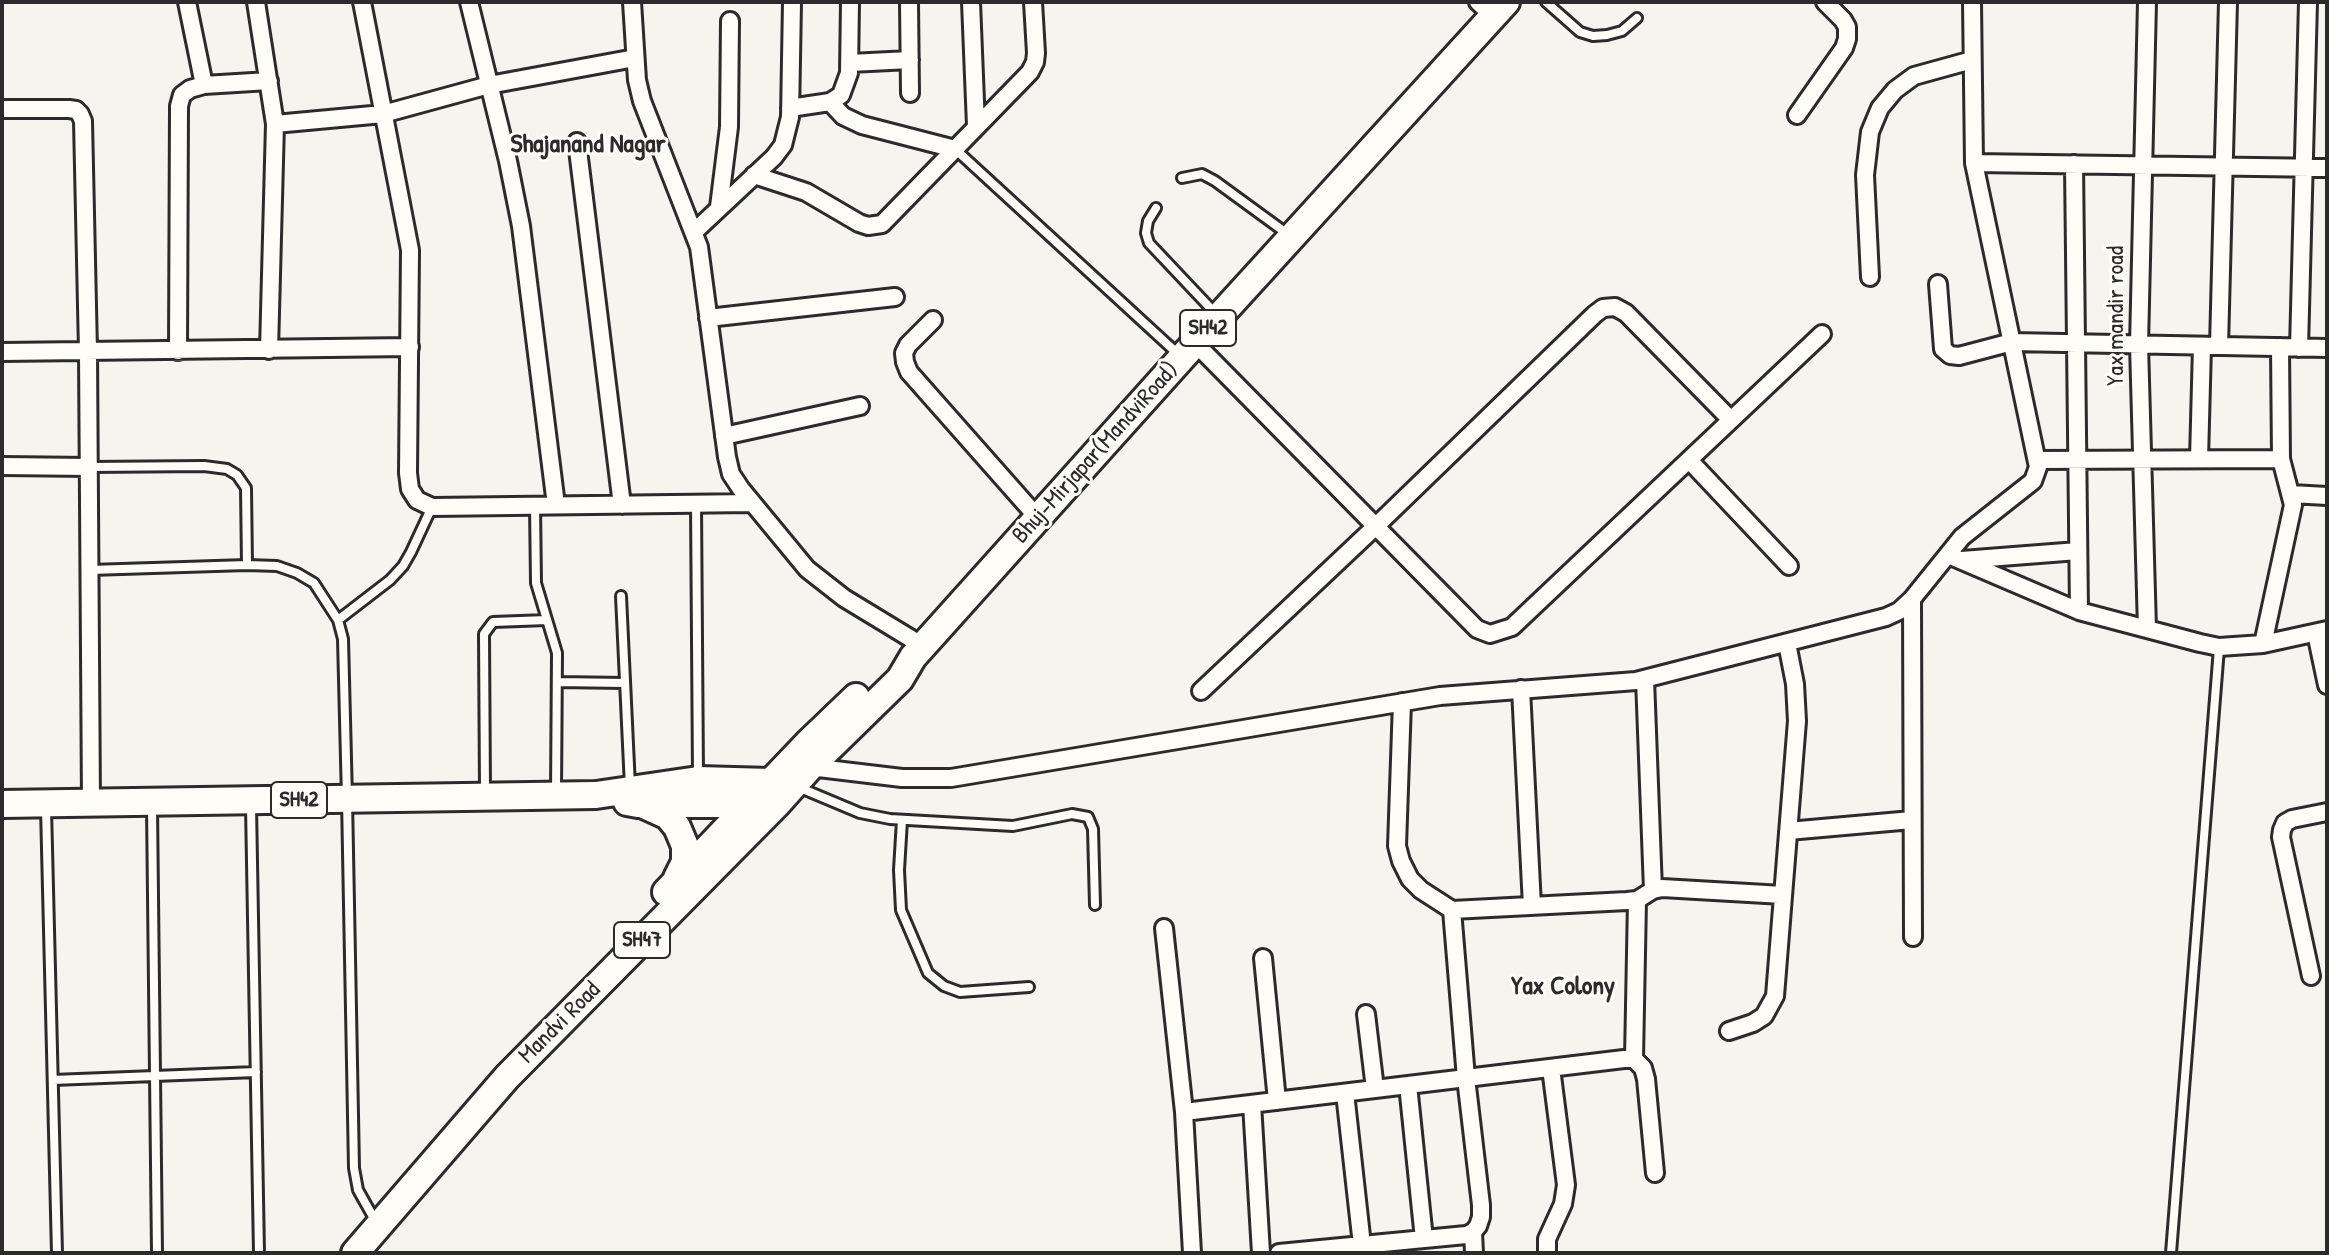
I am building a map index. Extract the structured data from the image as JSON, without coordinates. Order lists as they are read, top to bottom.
{
  "streets": {
    "main road": [
      "SH42",
      "Bhuj-Mirjapar(MandviRoad)",
      "SH47",
      "Mandvi Road"
    ],
    "street": ["Yax mandir road"]
  },
  "crossings": [
    ["SH42", "Bhuj-Mirjapar(MandviRoad)"],
    ["SH42", "SH47"],
    ["SH42", "Mandvi Road"],
    ["Bhuj-Mirjapar(MandviRoad)", "Mandvi Road"],
    ["SH47", "Mandvi Road"]
  ],
  "districts": ["Shajanand Nagar", "Yax Colony"]
}
